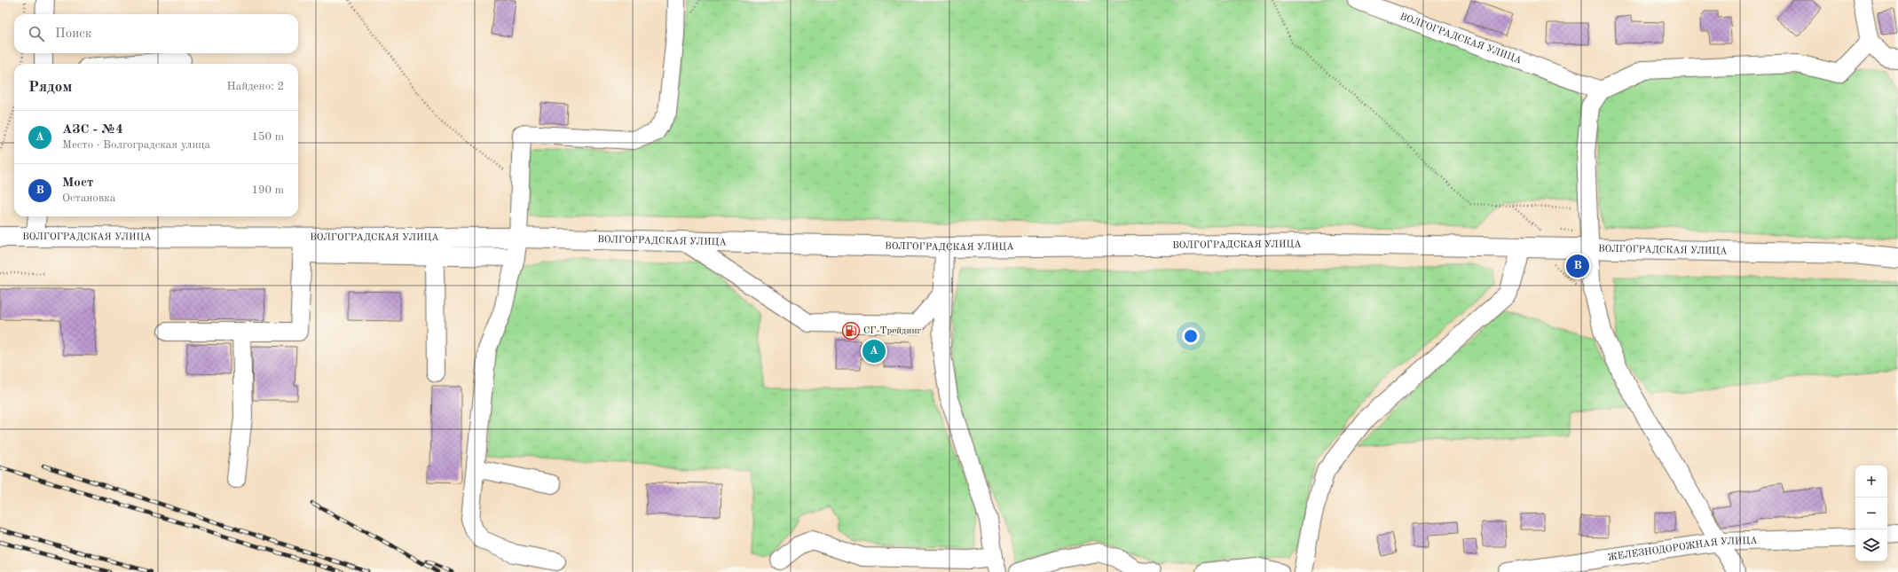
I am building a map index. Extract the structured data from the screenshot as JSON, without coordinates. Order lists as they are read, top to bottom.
{
  "streets": {
    "main road": ["ВОЛГОГРАДСКАЯ УЛИЦА"],
    "street": ["ЖЕЛЕЗНОДОРОЖНАЯ УЛИЦА"]
  },
  "places": {
    "fuel station": ["СГ-Трейдинг"]
  },
  "page": {
    "search": "Поиск",
    "heading": ["Рядом", "Найдено: 2"],
    "list": [
      {
        "mark": "A",
        "name": "АЗС - №4",
        "note": "Место · Волгоградская улица",
        "value": "150 m"
      },
      {
        "mark": "B",
        "name": "Мост",
        "note": "Остановка",
        "value": "190 m"
      }
    ],
    "pins": ["B", "A"],
    "map_buttons": ["+", "−"]
  }
}
